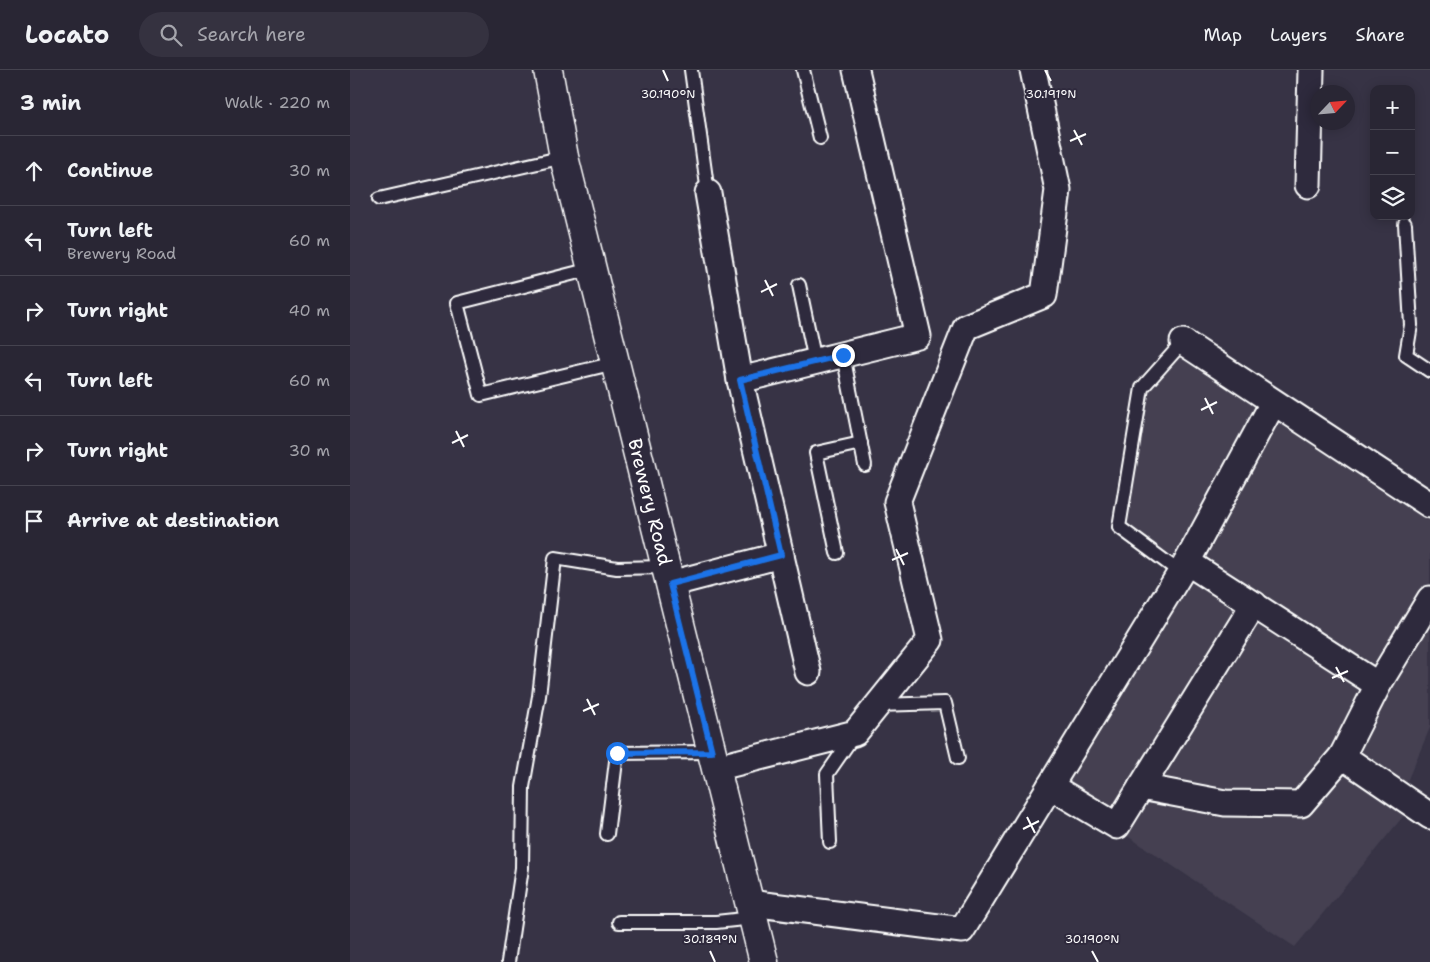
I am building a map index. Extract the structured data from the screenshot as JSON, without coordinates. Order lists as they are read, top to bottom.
{
  "streets": {
    "main road": ["Brewery Road"]
  },
  "north": "top right",
  "page": {
    "header": "Locato",
    "search": "Search here",
    "nav": ["Map", "Layers", "Share"],
    "heading": ["3 min", "Walk · 220 m"],
    "map_buttons": ["+", "−"],
    "list": [
      ["Continue", "30 m"],
      ["Turn left", "Brewery Road", "60 m"],
      ["Turn right", "40 m"],
      ["Turn left", "60 m"],
      ["Turn right", "30 m"],
      "Arrive at destination"
    ]
  },
  "coordinates": ["30.190°N", "30.191°N", "30.189°N"]
}
